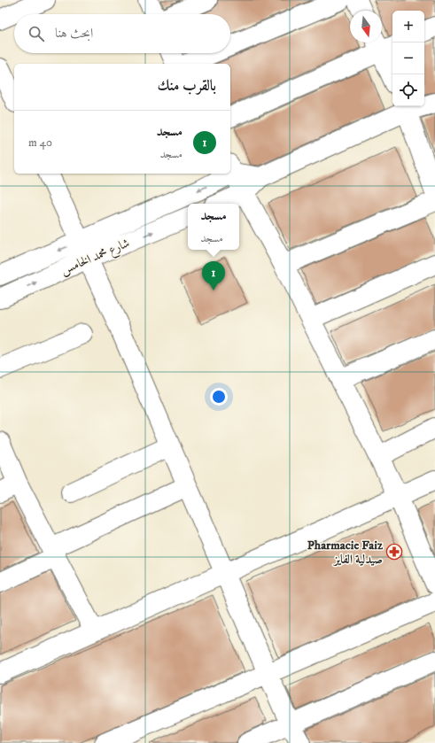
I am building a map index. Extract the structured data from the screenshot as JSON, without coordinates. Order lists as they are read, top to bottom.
{
  "streets": {
    "street": ["شارع محمد الخامس"]
  },
  "places": {
    "pharmacy": ["Pharmacie Faiz صيدلية الفايز"]
  },
  "north": "bottom",
  "page": {
    "map_buttons": ["+", "−"],
    "search": "ابحث هنا",
    "heading": "بالقرب منك",
    "list": [
      {
        "mark": "1",
        "name": "مسجد",
        "note": "مسجد",
        "value": "40 m"
      }
    ],
    "popup": ["مسجد", "مسجد"],
    "pins": "1"
  }
}
